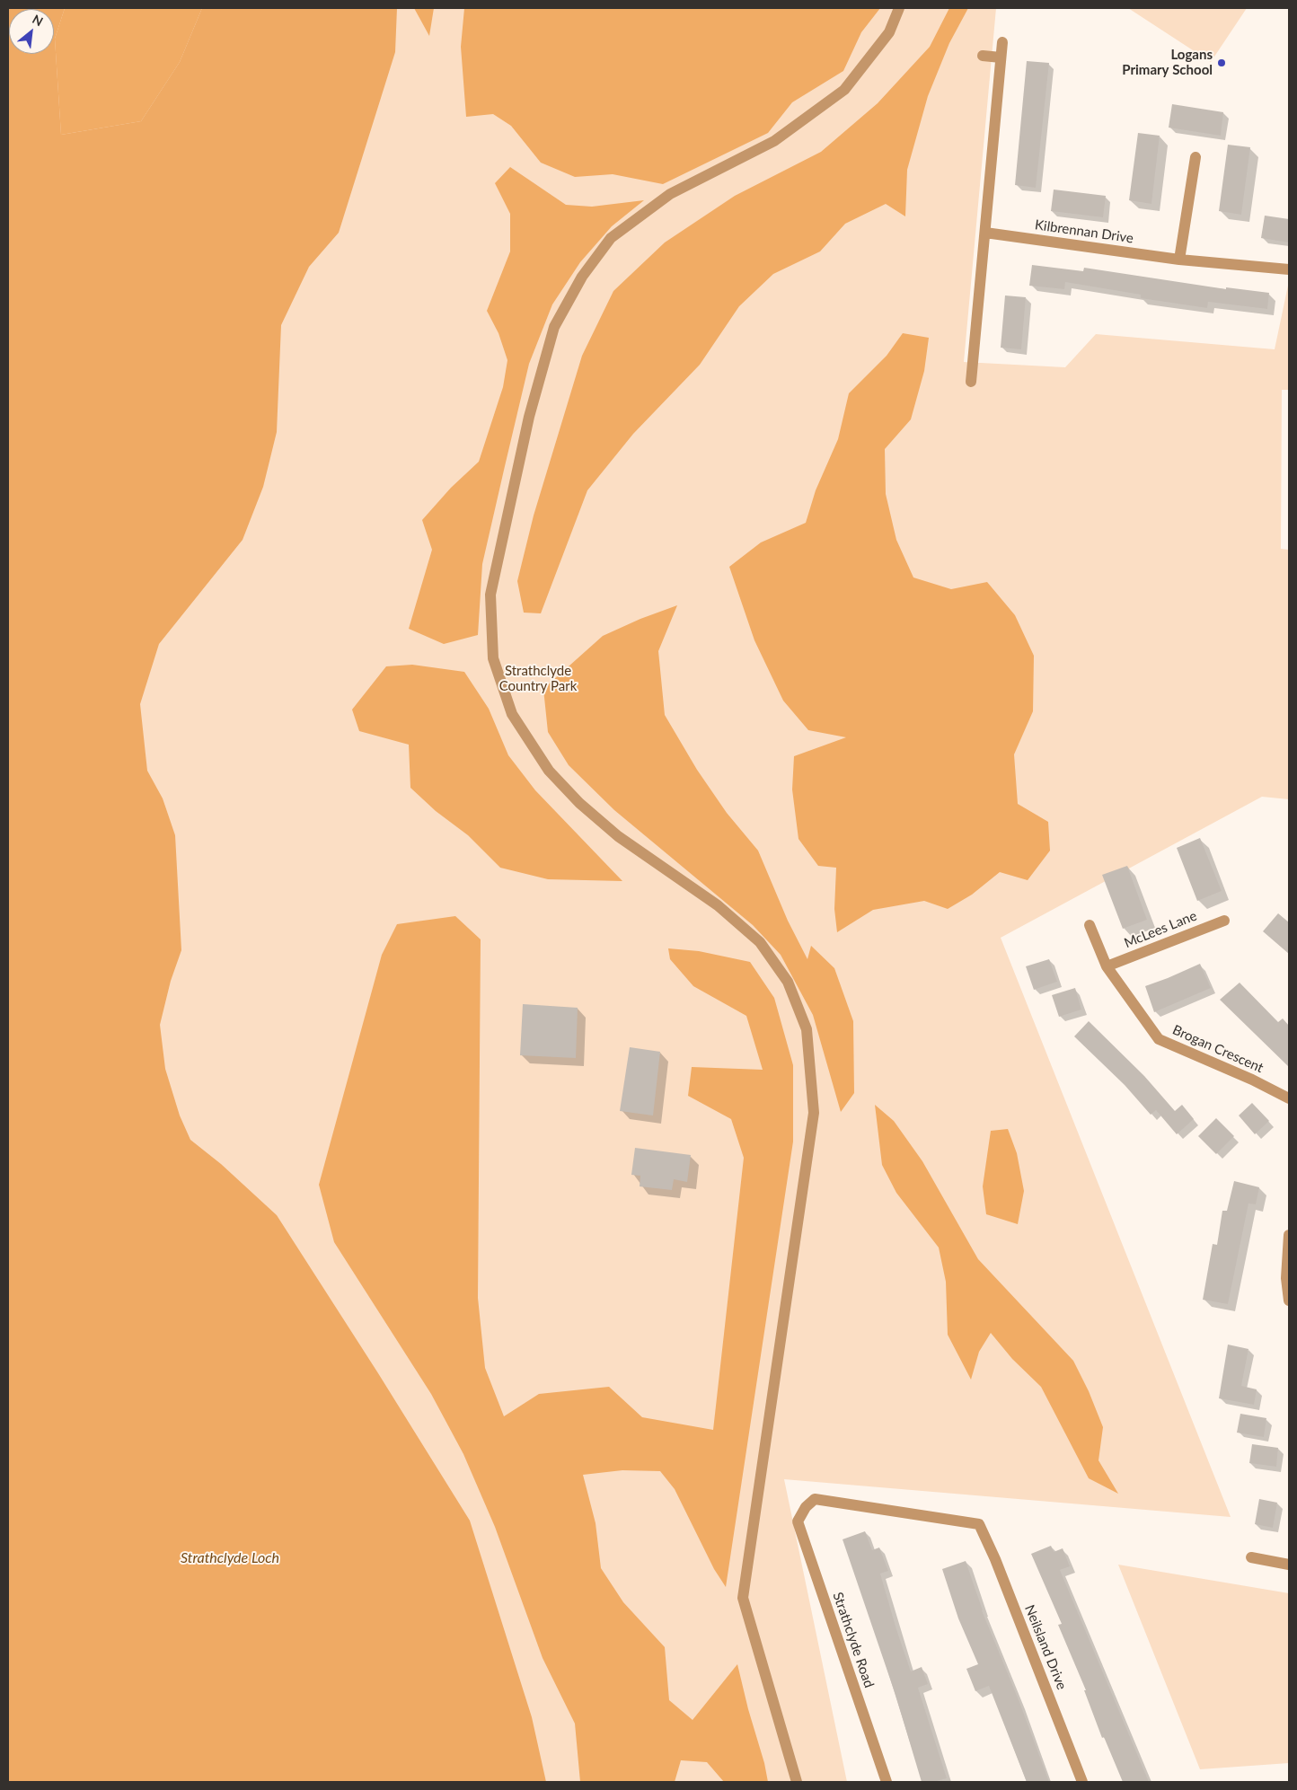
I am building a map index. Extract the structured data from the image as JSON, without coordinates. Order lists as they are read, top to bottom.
{
  "streets": {
    "street": [
      "Kilbrennan Drive",
      "McLees Lane",
      "Brogan Crescent",
      "Strathclyde Road",
      "Neilsland Drive"
    ]
  },
  "crossings": [
    ["McLees Lane", "Brogan Crescent"],
    ["Strathclyde Road", "Neilsland Drive"]
  ],
  "water": ["Strathclyde Loch"],
  "parks": ["Strathclyde Country Park"],
  "places": ["Logans Primary School"],
  "north": "top right"
}
